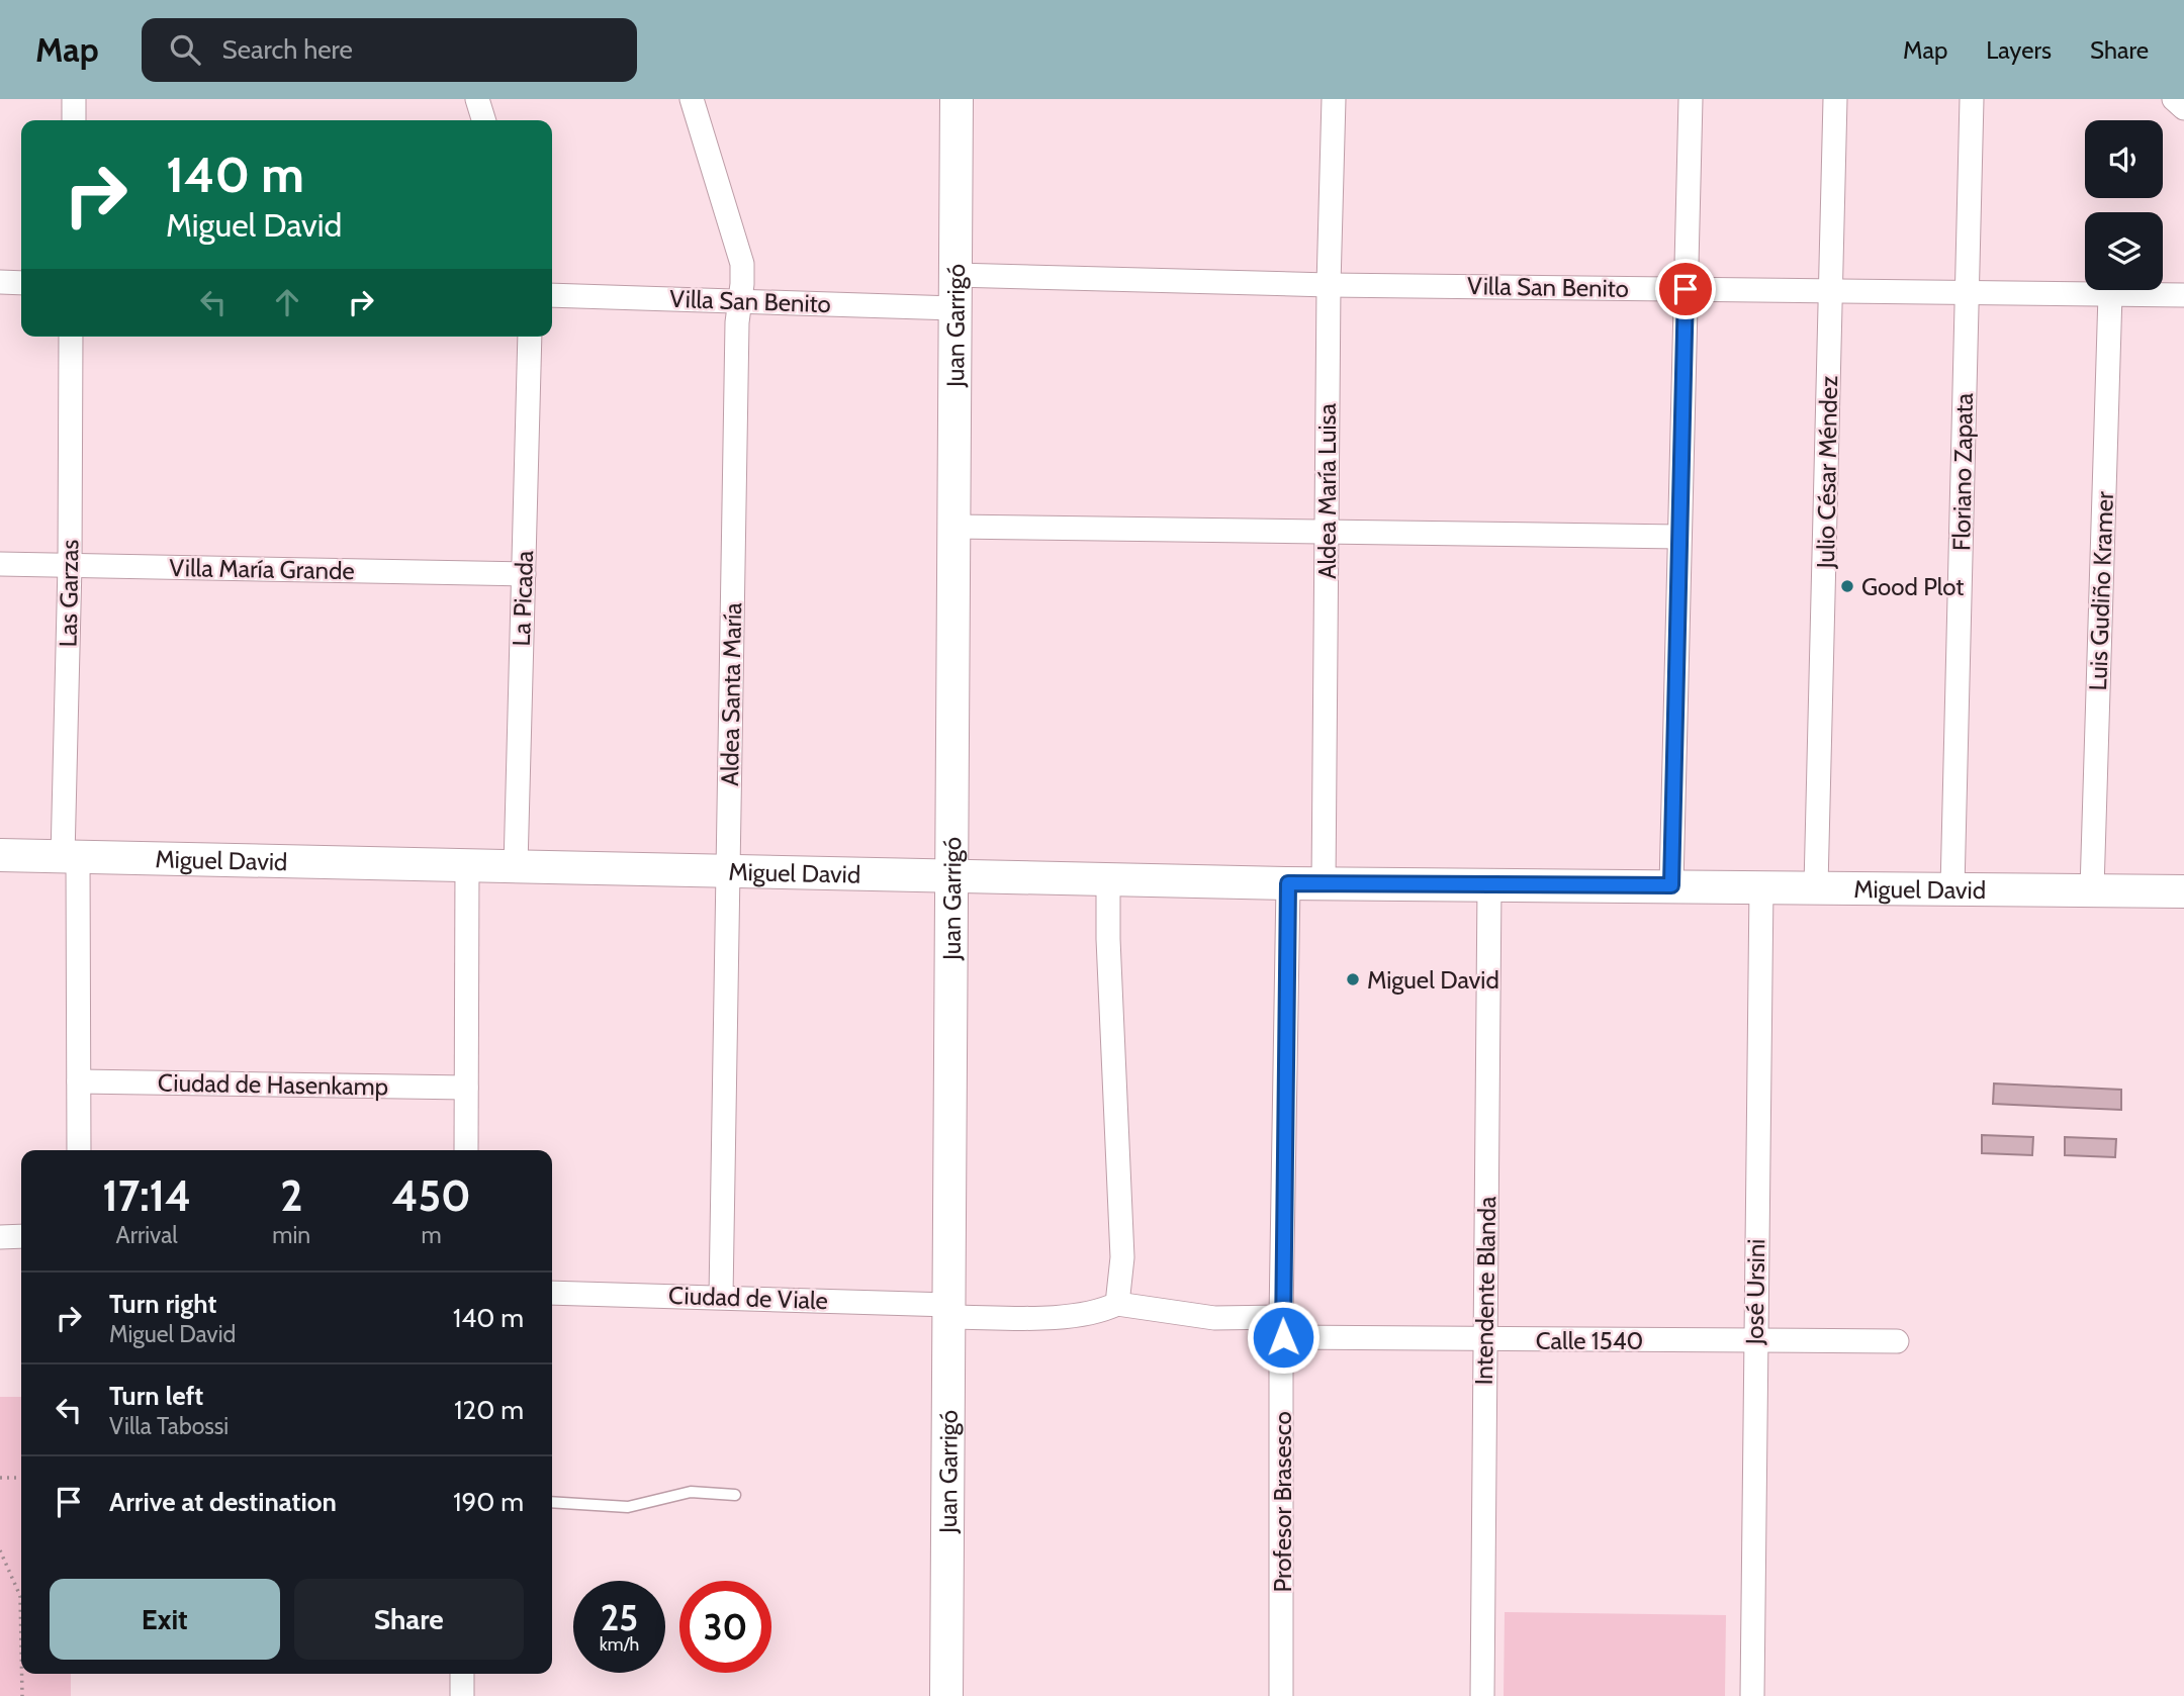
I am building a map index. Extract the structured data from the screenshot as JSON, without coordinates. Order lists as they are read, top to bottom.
{
  "streets": {
    "street": [
      "Villa San Benito",
      "Juan Garrigó",
      "Julio César Méndez",
      "Floriano Zapata",
      "Aldea María Luisa",
      "Villa María Grande",
      "Luis Gudiño Kramer",
      "Las Garzas",
      "La Picada",
      "Aldea Santa María",
      "Miguel David",
      "Ciudad de Hasenkamp",
      "Intendente Blanda",
      "José Ursini",
      "Ciudad de Viale",
      "Calle 1540",
      "Profesor Brasesco"
    ]
  },
  "crossings": [
    ["Villa San Benito", "Juan Garrigó"],
    ["Villa San Benito", "Julio César Méndez"],
    ["Villa San Benito", "Floriano Zapata"],
    ["Villa San Benito", "Aldea María Luisa"],
    ["Villa San Benito", "Luis Gudiño Kramer"],
    ["Villa San Benito", "Aldea Santa María"],
    ["Juan Garrigó", "Miguel David"],
    ["Juan Garrigó", "Ciudad de Viale"],
    ["Julio César Méndez", "Miguel David"],
    ["Floriano Zapata", "Miguel David"],
    ["Aldea María Luisa", "Miguel David"],
    ["Villa María Grande", "Las Garzas"],
    ["Villa María Grande", "La Picada"],
    ["Luis Gudiño Kramer", "Miguel David"],
    ["Las Garzas", "Miguel David"],
    ["Las Garzas", "Ciudad de Hasenkamp"],
    ["La Picada", "Miguel David"],
    ["Aldea Santa María", "Miguel David"],
    ["Aldea Santa María", "Ciudad de Viale"],
    ["Miguel David", "Intendente Blanda"],
    ["Miguel David", "José Ursini"],
    ["Miguel David", "Profesor Brasesco"],
    ["Intendente Blanda", "Calle 1540"],
    ["José Ursini", "Calle 1540"],
    ["Ciudad de Viale", "Calle 1540"],
    ["Calle 1540", "Profesor Brasesco"]
  ],
  "places": ["Good Plot", "Miguel David"],
  "page": {
    "header": "Map",
    "search": "Search here",
    "nav": ["Map", "Layers", "Share"],
    "turn": ["140 m", "Miguel David"],
    "eta": [
      "17:14",
      "Arrival",
      "2",
      "min",
      "450",
      "m"
    ],
    "list": [
      {
        "name": "Turn right",
        "note": "Miguel David",
        "value": "140 m"
      },
      {
        "name": "Turn left",
        "note": "Villa Tabossi",
        "value": "120 m"
      },
      {
        "name": "Arrive at destination",
        "value": "190 m"
      }
    ],
    "buttons": ["Exit", "Share"],
    "speed": "25 km/h",
    "limit": "30"
  }
}
